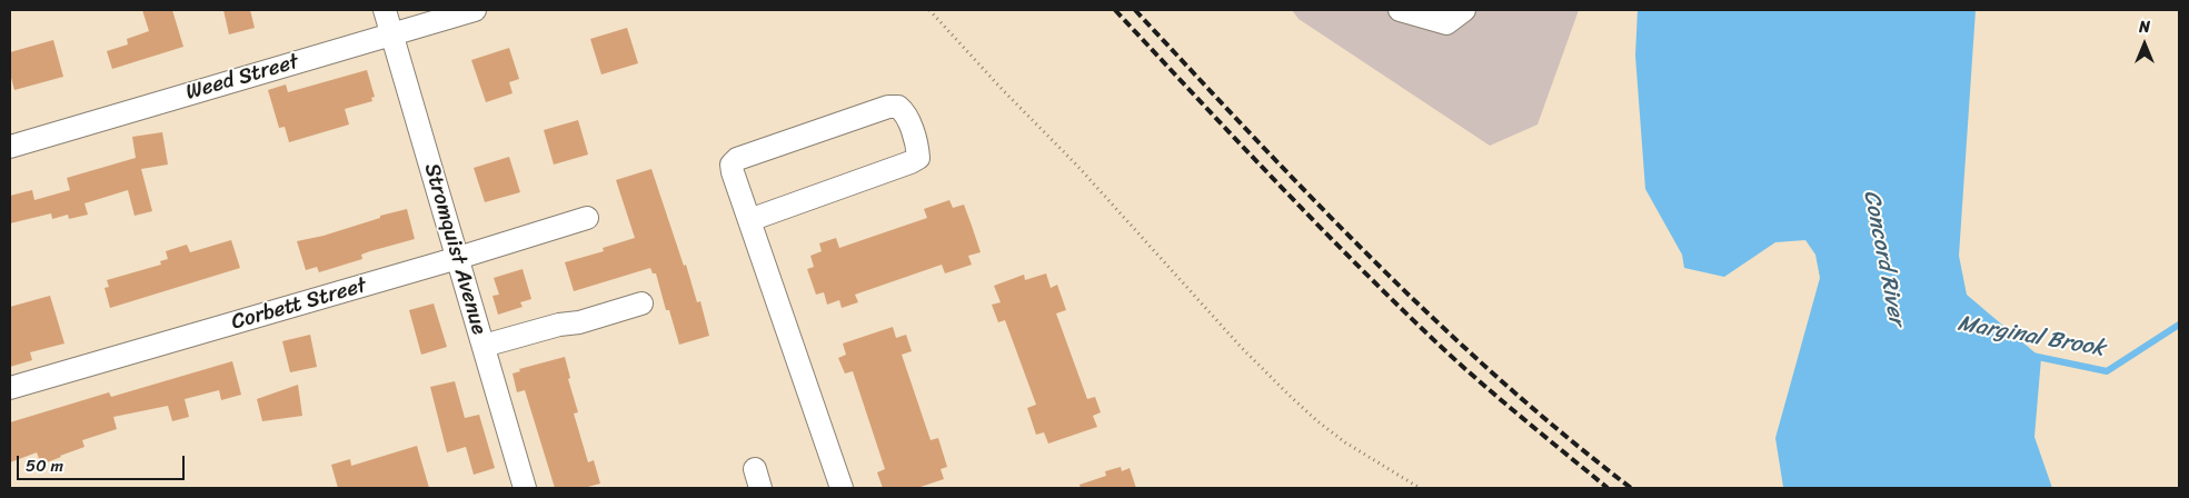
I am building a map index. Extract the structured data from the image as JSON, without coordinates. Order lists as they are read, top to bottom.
{
  "streets": {
    "street": ["Weed Street", "Stromquist Avenue", "Corbett Street"]
  },
  "crossings": [
    ["Weed Street", "Stromquist Avenue"],
    ["Stromquist Avenue", "Corbett Street"]
  ],
  "water": ["Concord River", "Marginal Brook"],
  "scale_bar": "50 m",
  "north": "top"
}
